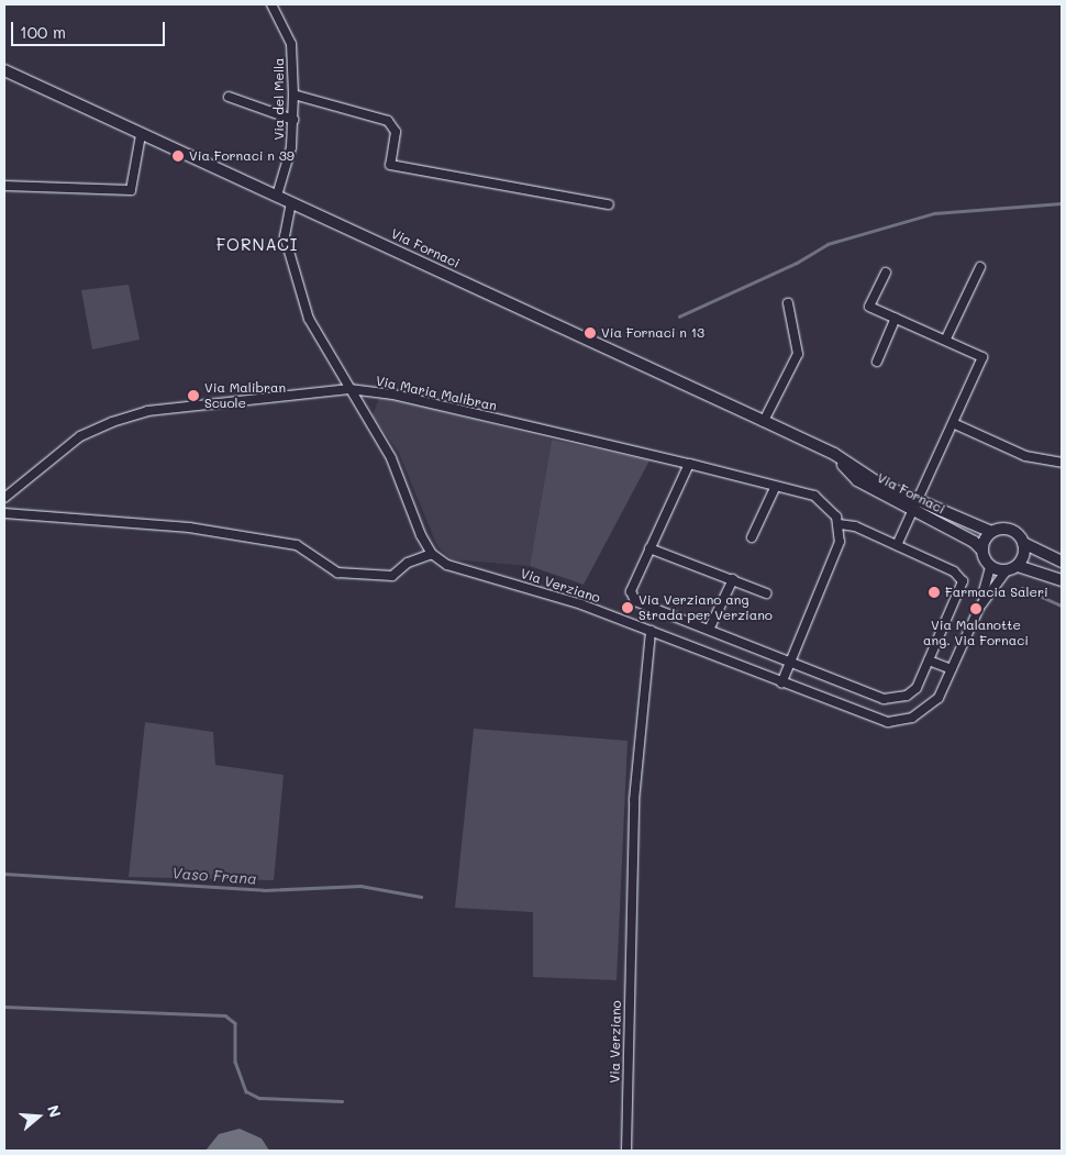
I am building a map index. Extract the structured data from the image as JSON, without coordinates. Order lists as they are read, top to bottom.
{
  "streets": {
    "street": [
      "Via del Mella",
      "Via Fornaci",
      "Via Maria Malibran",
      "Via Verziano"
    ]
  },
  "crossings": [
    ["Via del Mella", "Via Fornaci"]
  ],
  "districts": ["FORNACI"],
  "water": ["Vaso Frana"],
  "places": [
    "Via Fornaci n 39",
    "Via Fornaci n 13",
    "Via Malibran Scuole",
    "Farmacia Saleri",
    "Via Verziano ang Strada per Verziano",
    "Via Malanotte ang. Via Fornaci"
  ],
  "scale_bar": "100 m",
  "north": "right"
}
